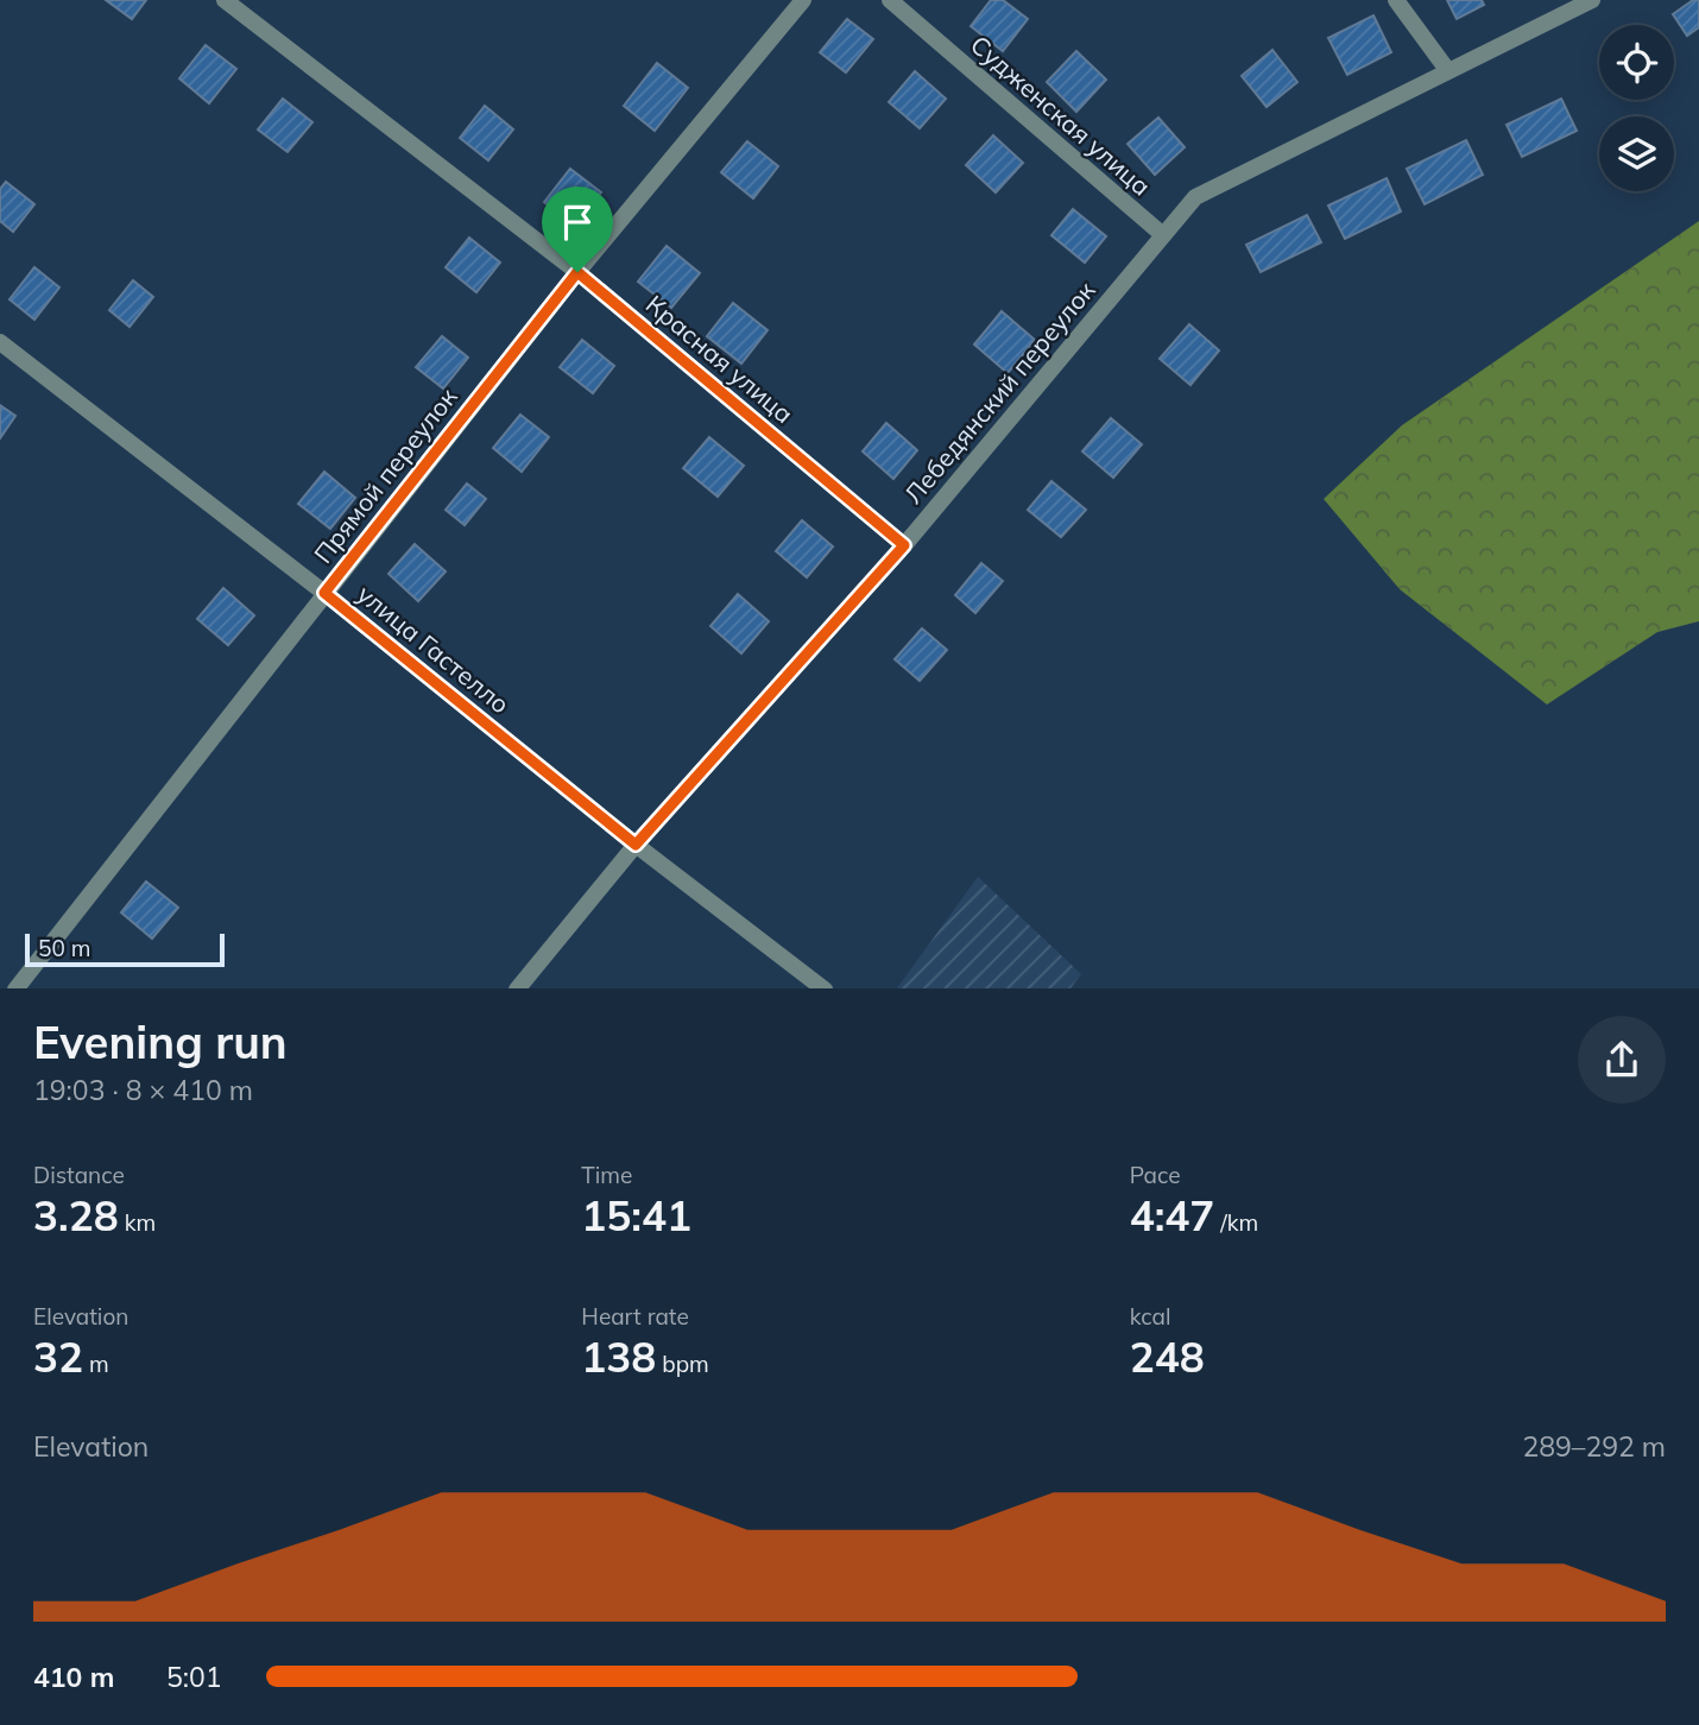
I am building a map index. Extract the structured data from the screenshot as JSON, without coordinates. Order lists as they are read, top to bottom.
{
  "streets": {
    "street": [
      "Судженская улица",
      "Красная улица",
      "Лебедянский переулок",
      "Прямой переулок",
      "улица Гастелло"
    ]
  },
  "crossings": [
    ["Судженская улица", "Лебедянский переулок"],
    ["Красная улица", "Лебедянский переулок"],
    ["Красная улица", "Прямой переулок"],
    ["Лебедянский переулок", "улица Гастелло"],
    ["Прямой переулок", "улица Гастелло"]
  ],
  "scale_bar": "50 m",
  "page": {
    "scale": "50 m",
    "heading": ["Evening run", "19:03 · 8 × 410 m"],
    "stats": [
      ["Distance", "3.28 km"],
      ["Time", "15:41"],
      ["Pace", "4:47 /km"],
      ["Elevation", "32 m"],
      ["Heart rate", "138 bpm"],
      ["kcal", "248"]
    ],
    "chart": ["Elevation", "289–292 m"],
    "list": [
      {
        "name": "410 m",
        "note": "5:01"
      }
    ]
  }
}
